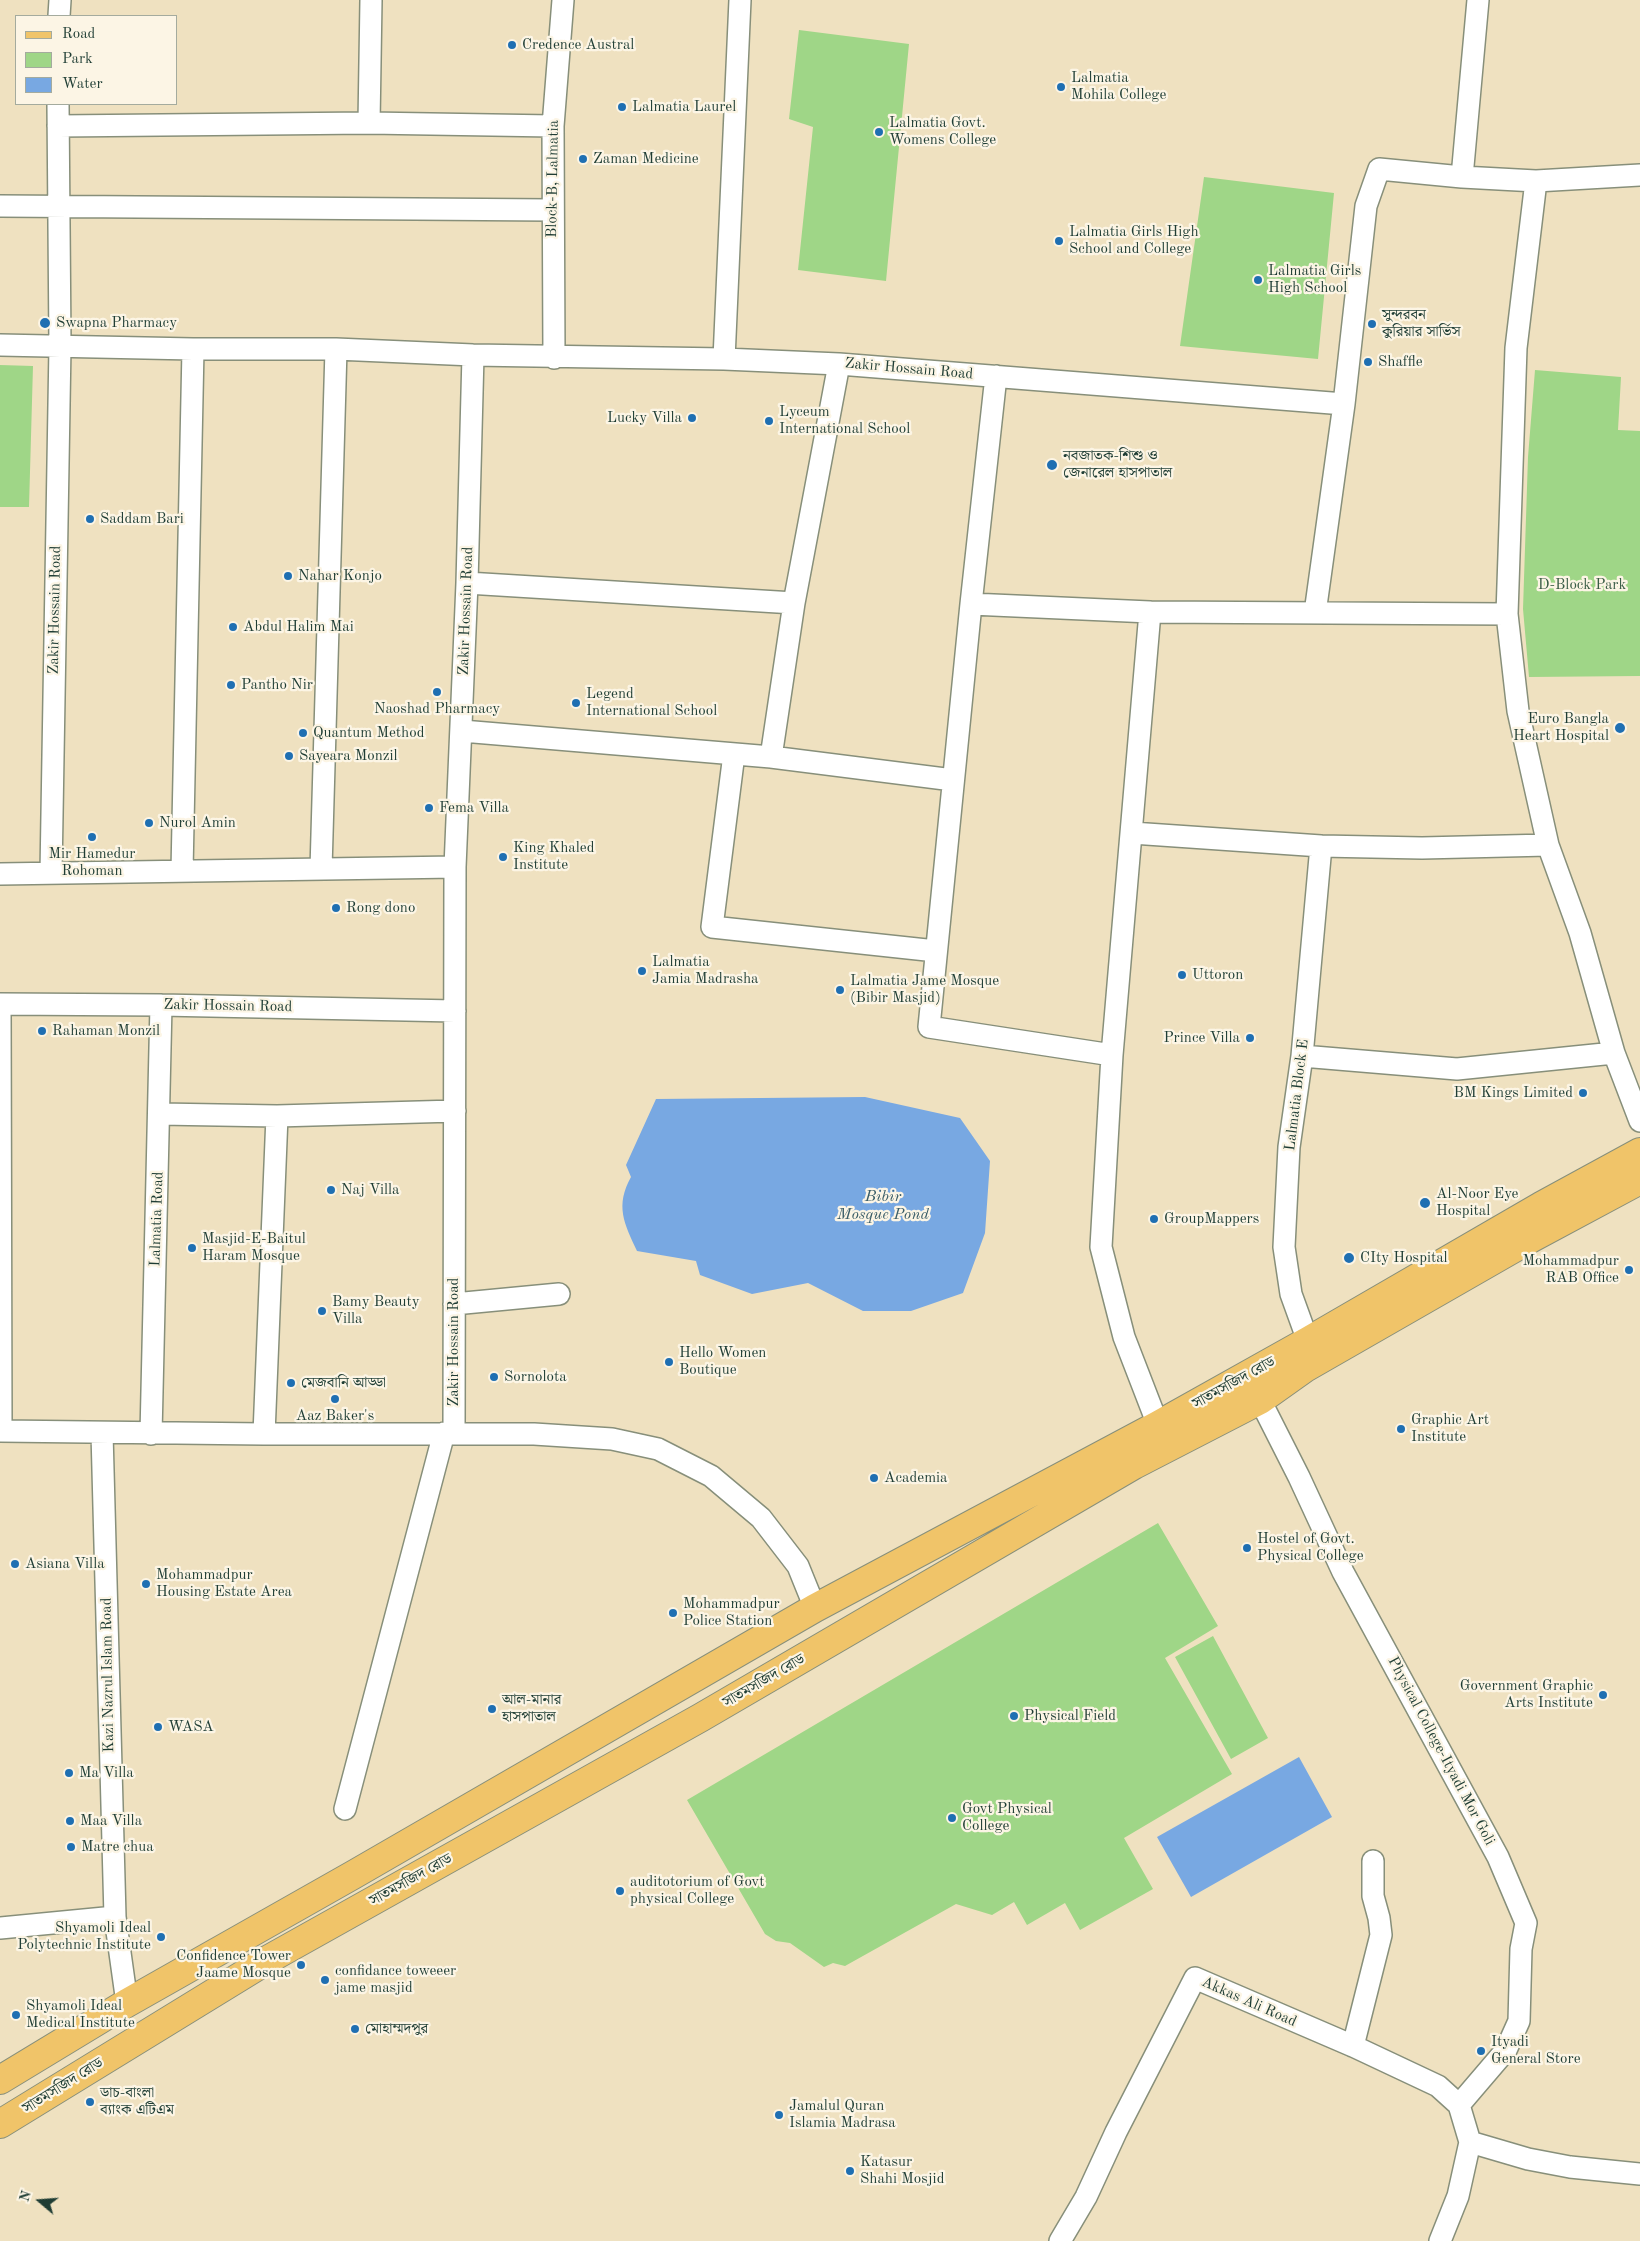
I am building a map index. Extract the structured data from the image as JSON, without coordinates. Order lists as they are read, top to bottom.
{
  "streets": {
    "main road": ["সাতমসজিদ রোড"],
    "street": [
      "Block-B, Lalmatia",
      "Zakir Hossain Road",
      "Lalmatia Block E",
      "Lalmatia Road",
      "Kazi Nazrul Islam Road",
      "Physical College-Ityadi Mor Goli",
      "Akkas Ali Road"
    ]
  },
  "crossings": [
    ["Block-B, Lalmatia", "Zakir Hossain Road"],
    ["Zakir Hossain Road", "Lalmatia Road"],
    ["Lalmatia Block E", "সাতমসজিদ রোড"],
    ["সাতমসজিদ রোড", "Kazi Nazrul Islam Road"],
    ["সাতমসজিদ রোড", "Physical College-Ityadi Mor Goli"],
    ["Physical College-Ityadi Mor Goli", "Akkas Ali Road"]
  ],
  "water": ["Bibir Mosque Pond"],
  "parks": ["D-Block Park"],
  "places": [
    "Credence Austral",
    "Lalmatia Mohila College",
    "Lalmatia Laurel",
    "Lalmatia Govt. Womens College",
    "Zaman Medicine",
    "Lalmatia Girls High School and College",
    "Lalmatia Girls High School",
    "Swapna Pharmacy",
    "সুন্দরবন কুরিয়ার সার্ভিস",
    "Shaffle",
    "Lucky Villa",
    "Lyceum International School",
    "নবজাতক-শিশু ও জেনারেল হাসপাতাল",
    "Saddam Bari",
    "Nahar Konjo",
    "Abdul Halim Mai",
    "Pantho Nir",
    "Naoshad Pharmacy",
    "Legend International School",
    "Euro Bangla Heart Hospital",
    "Quantum Method",
    "Sayeara Monzil",
    "Fema Villa",
    "Nurol Amin",
    "Mir Hamedur Rohoman",
    "King Khaled Institute",
    "Rong dono",
    "Lalmatia Jamia Madrasha",
    "Uttoron",
    "Lalmatia Jame Mosque (Bibir Masjid)",
    "Rahaman Monzil",
    "Prince Villa",
    "BM Kings Limited",
    "Naj Villa",
    "Al-Noor Eye Hospital",
    "GroupMappers",
    "Masjid-E-Baitul Haram Mosque",
    "CIty Hospital",
    "Mohammadpur RAB Office",
    "Bamy Beauty Villa",
    "Hello Women Boutique",
    "Sornolota",
    "মেজবানি আড্ডা",
    "Aaz Baker's",
    "Graphic Art Institute",
    "Academia",
    "Hostel of Govt. Physical College",
    "Asiana Villa",
    "Mohammadpur Housing Estate Area",
    "Mohammadpur Police Station",
    "Government Graphic Arts Institute",
    "আল-মানার হাসপাতাল",
    "Physical Field",
    "WASA",
    "Ma Villa",
    "Govt Physical College",
    "Maa Villa",
    "Matre chua",
    "auditotorium of Govt physical College",
    "Shyamoli Ideal Polytechnic Institute",
    "Confidence Tower Jaame Mosque",
    "confidance toweeer jame masjid",
    "Shyamoli Ideal Medical Institute",
    "মোহাম্মদপুর",
    "Ityadi General Store",
    "ডাচ-বাংলা ব্যাংক এটিএম",
    "Jamalul Quran Islamia Madrasa",
    "Katasur Shahi Mosjid"
  ],
  "legend": ["Road", "Park", "Water"],
  "north": "left"
}
